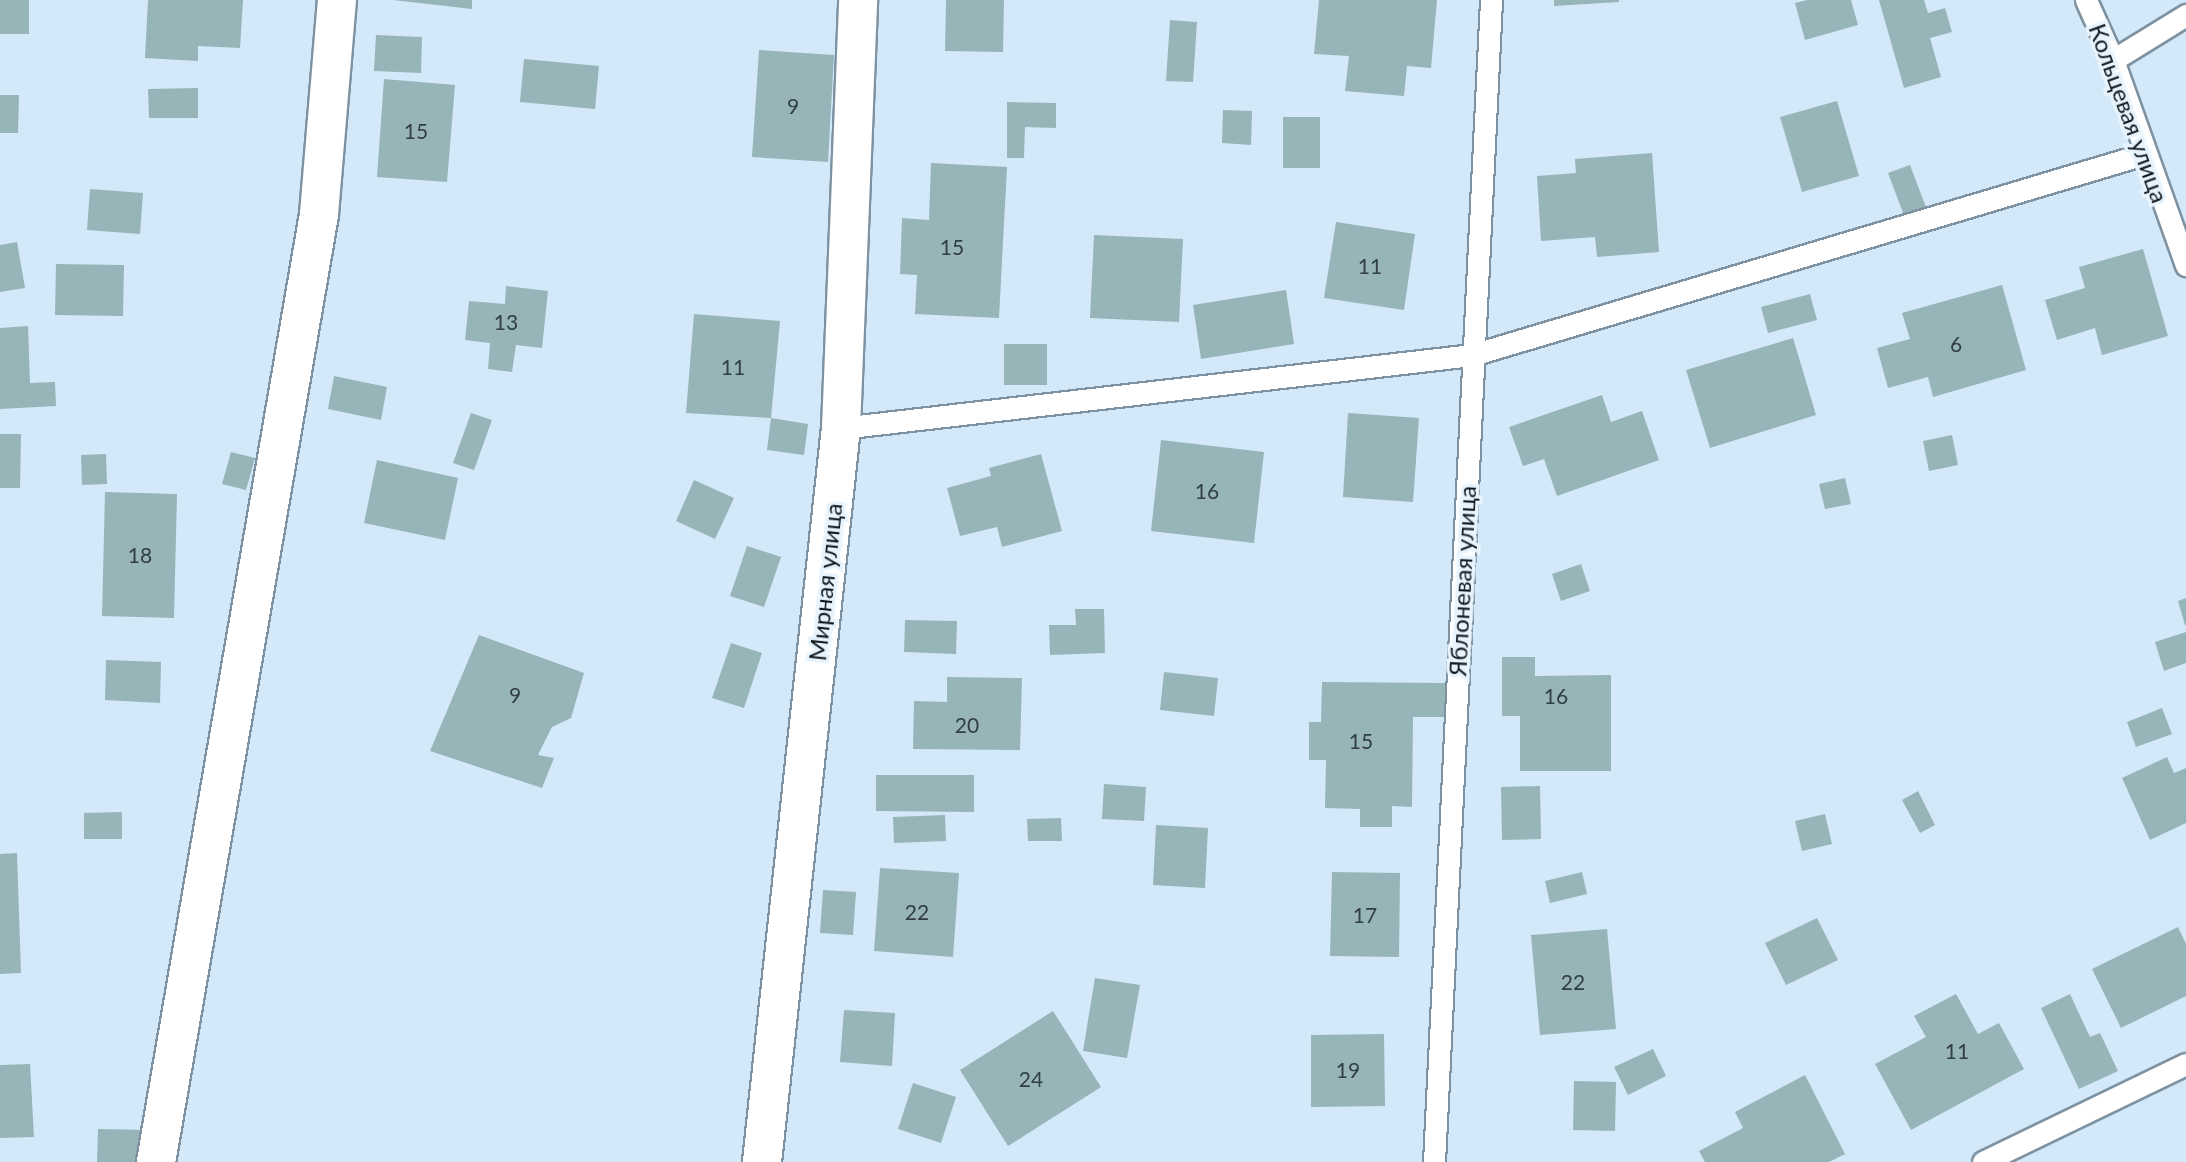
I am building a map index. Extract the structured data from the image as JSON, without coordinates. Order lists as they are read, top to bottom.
{
  "streets": {
    "street": ["Мирная улица"],
    "lane": ["Кольцевая улица", "Яблоневая улица"]
  },
  "house_numbers": [
    "9",
    "15",
    "15",
    "11",
    "13",
    "6",
    "11",
    "16",
    "18",
    "9",
    "16",
    "20",
    "15",
    "22",
    "17",
    "22",
    "11",
    "19",
    "24"
  ]
}
